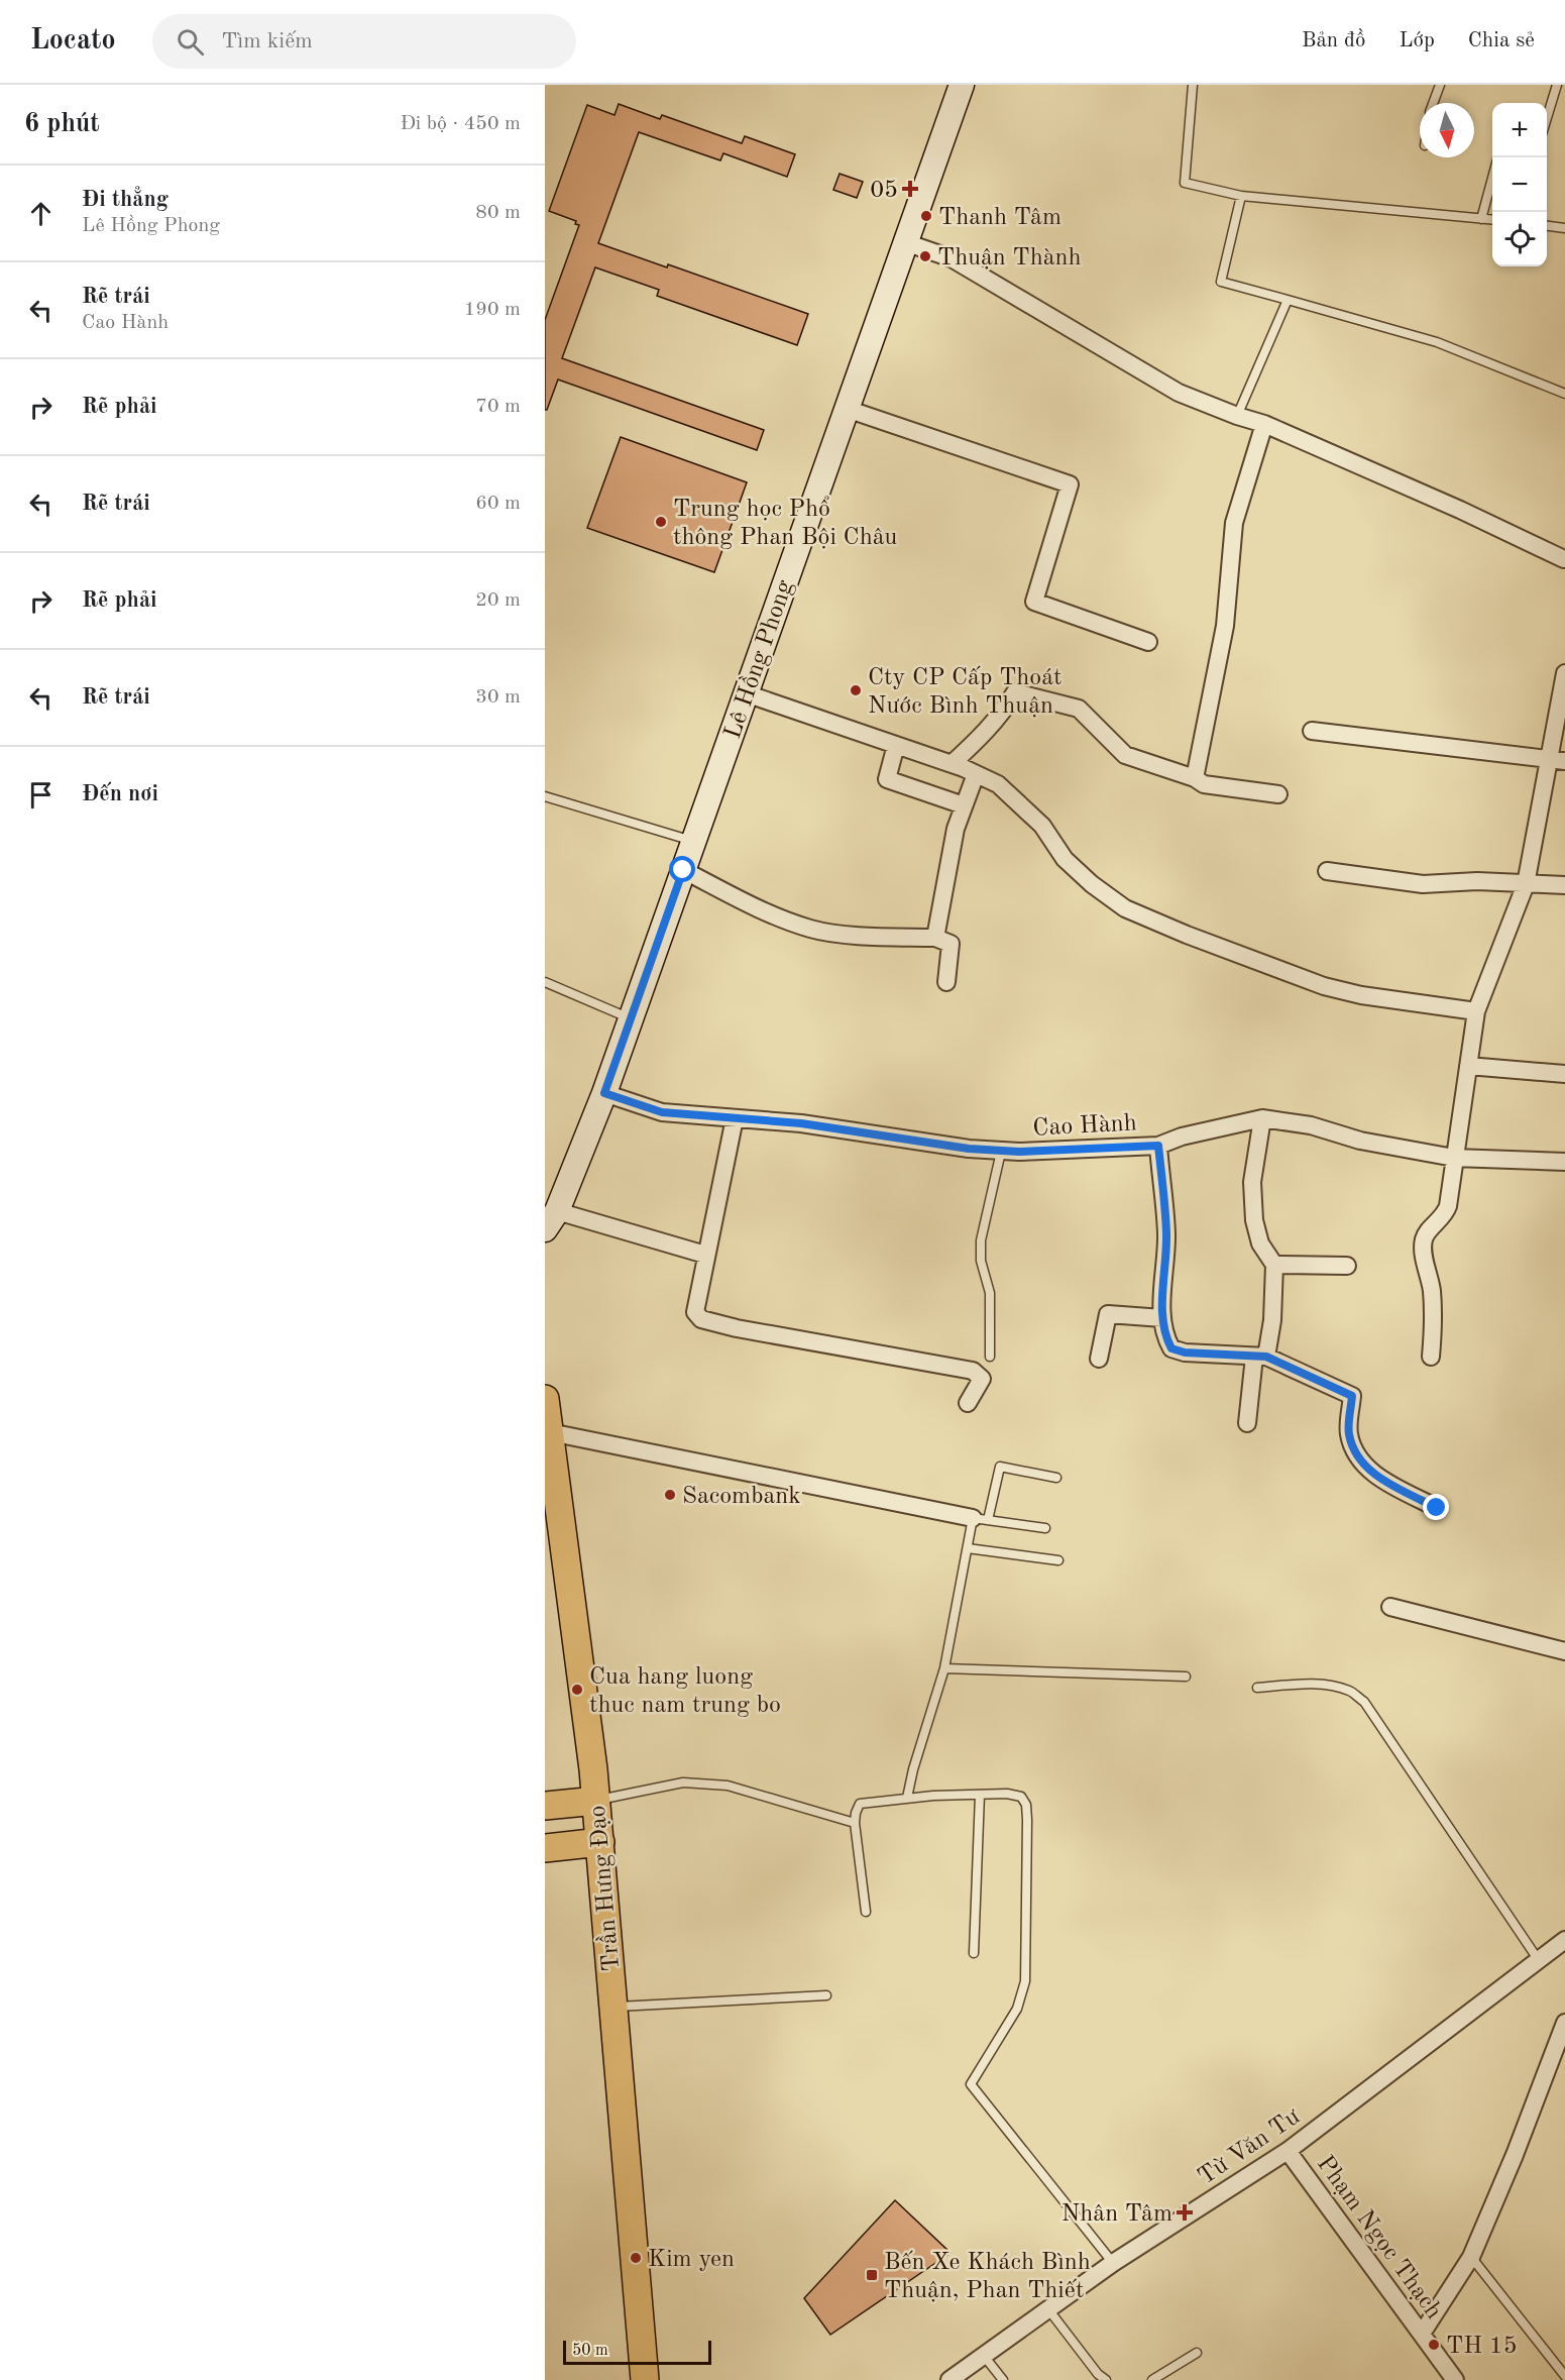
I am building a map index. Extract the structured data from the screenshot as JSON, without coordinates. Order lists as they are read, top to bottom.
{
  "streets": {
    "main road": ["Lê Hồng Phong", "Trần Hưng Đạo"],
    "street": ["Cao Hành", "Từ Văn Tư", "Phạm Ngọc Thạch"]
  },
  "crossings": [
    ["Lê Hồng Phong", "Cao Hành"],
    ["Từ Văn Tư", "Phạm Ngọc Thạch"]
  ],
  "places": {
    "health": ["05", "Nhân Tâm"],
    "other": [
      "Thanh Tâm",
      "Thuận Thành",
      "Trung học Phổ thông Phan Bội Châu",
      "Cty CP Cấp Thoát Nước Bình Thuận",
      "Sacombank",
      "Cua hang luong thuc nam trung bo",
      "Kim yen",
      "TH 15"
    ],
    "transit": ["Bến Xe Khách Bình Thuận, Phan Thiết"]
  },
  "scale_bar": "50 m",
  "north": "bottom",
  "page": {
    "header": "Locato",
    "search": "Tìm kiếm",
    "nav": ["Bản đồ", "Lớp", "Chia sẻ"],
    "heading": ["6 phút", "Đi bộ · 450 m"],
    "map_buttons": ["+", "−"],
    "list": [
      ["Đi thẳng", "Lê Hồng Phong", "80 m"],
      ["Rẽ trái", "Cao Hành", "190 m"],
      ["Rẽ phải", "70 m"],
      ["Rẽ trái", "60 m"],
      ["Rẽ phải", "20 m"],
      ["Rẽ trái", "30 m"],
      "Đến nơi"
    ],
    "scale": "50 m"
  }
}
